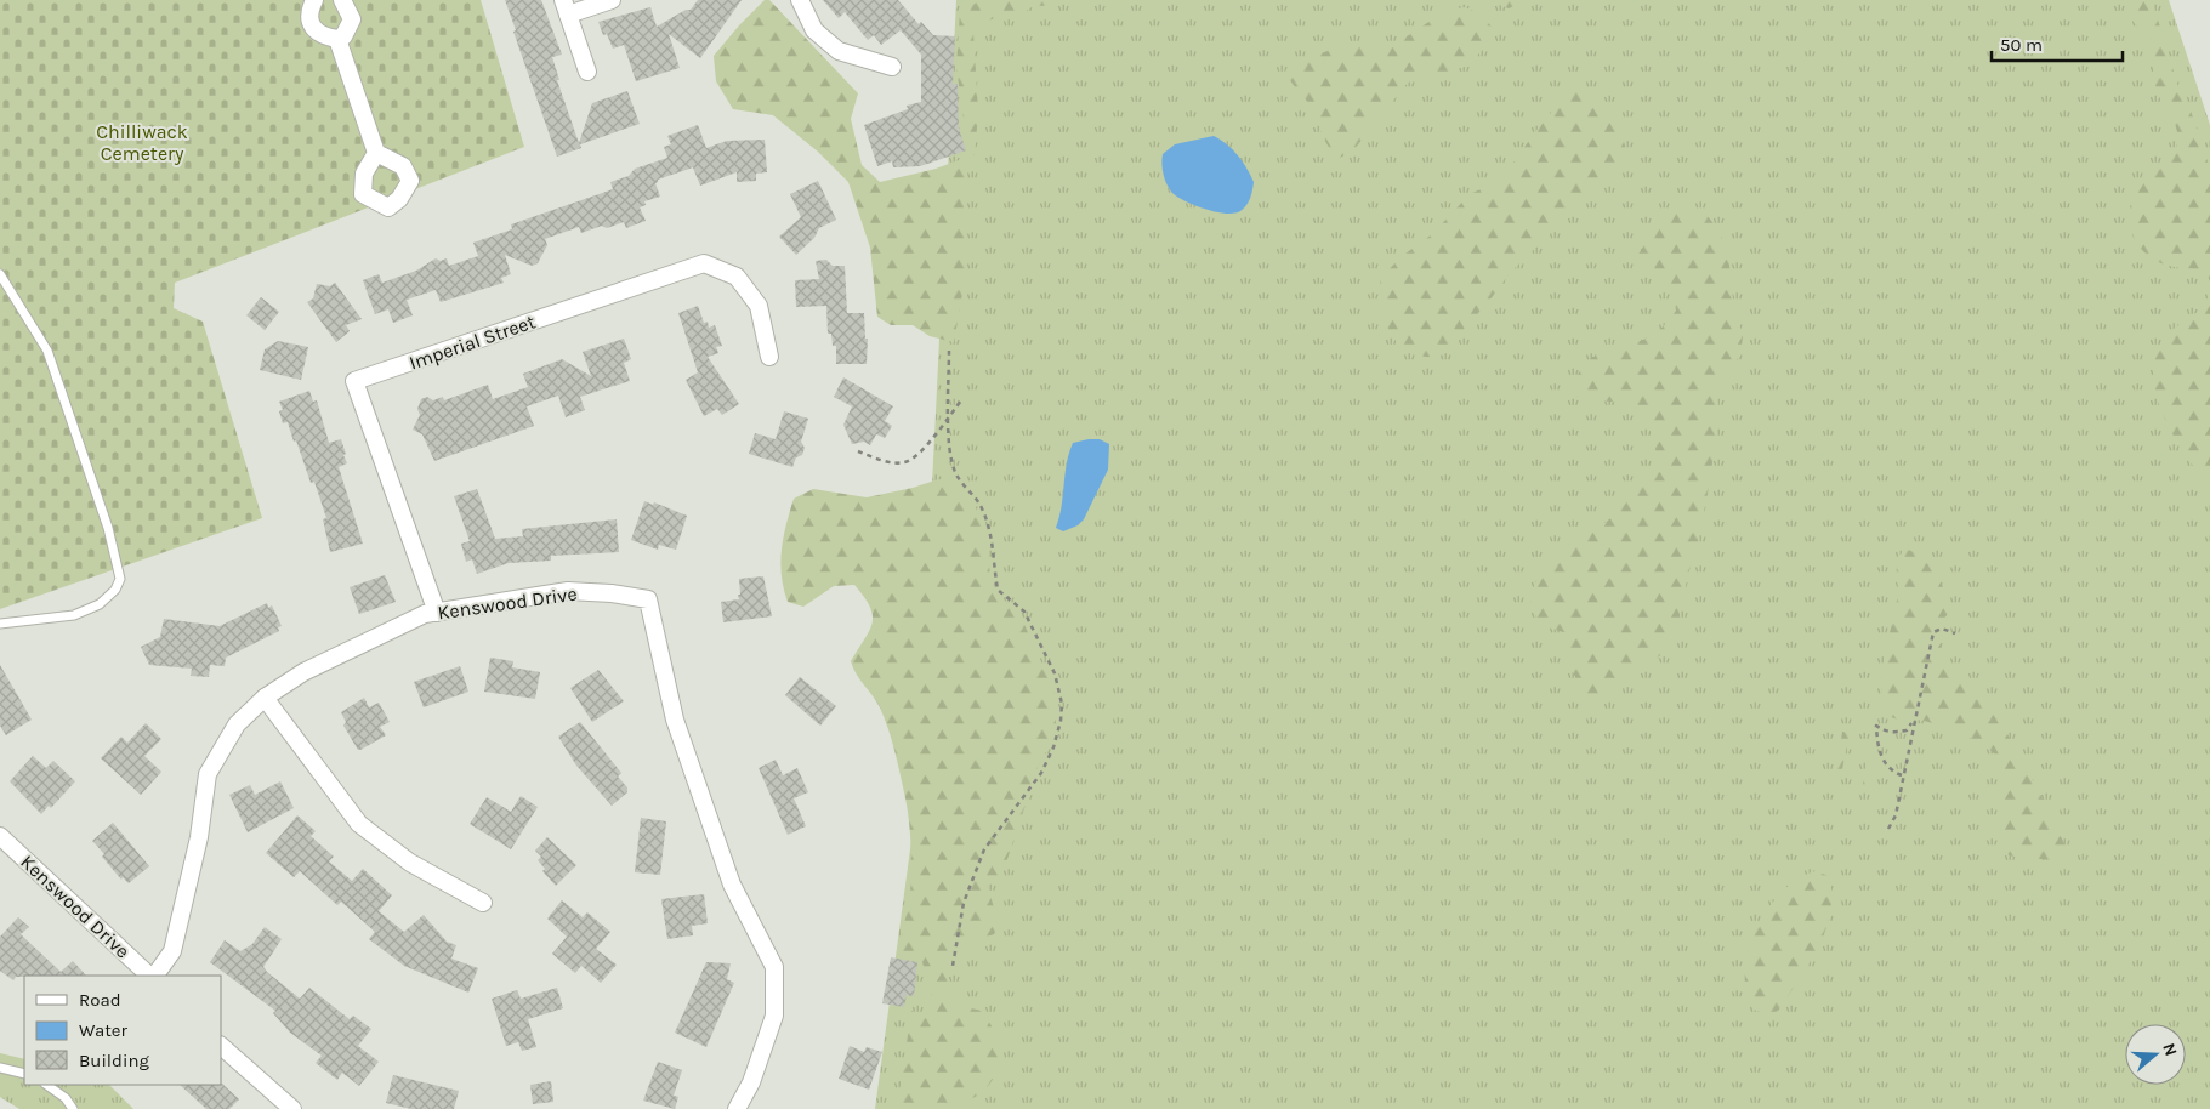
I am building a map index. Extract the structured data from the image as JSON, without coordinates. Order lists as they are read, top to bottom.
{
  "streets": {
    "street": ["Imperial Street", "Kenswood Drive"]
  },
  "crossings": [
    ["Imperial Street", "Kenswood Drive"]
  ],
  "parks": ["Chilliwack Cemetery"],
  "legend": ["Road", "Water", "Building"],
  "scale_bar": "50 m",
  "north": "right"
}
